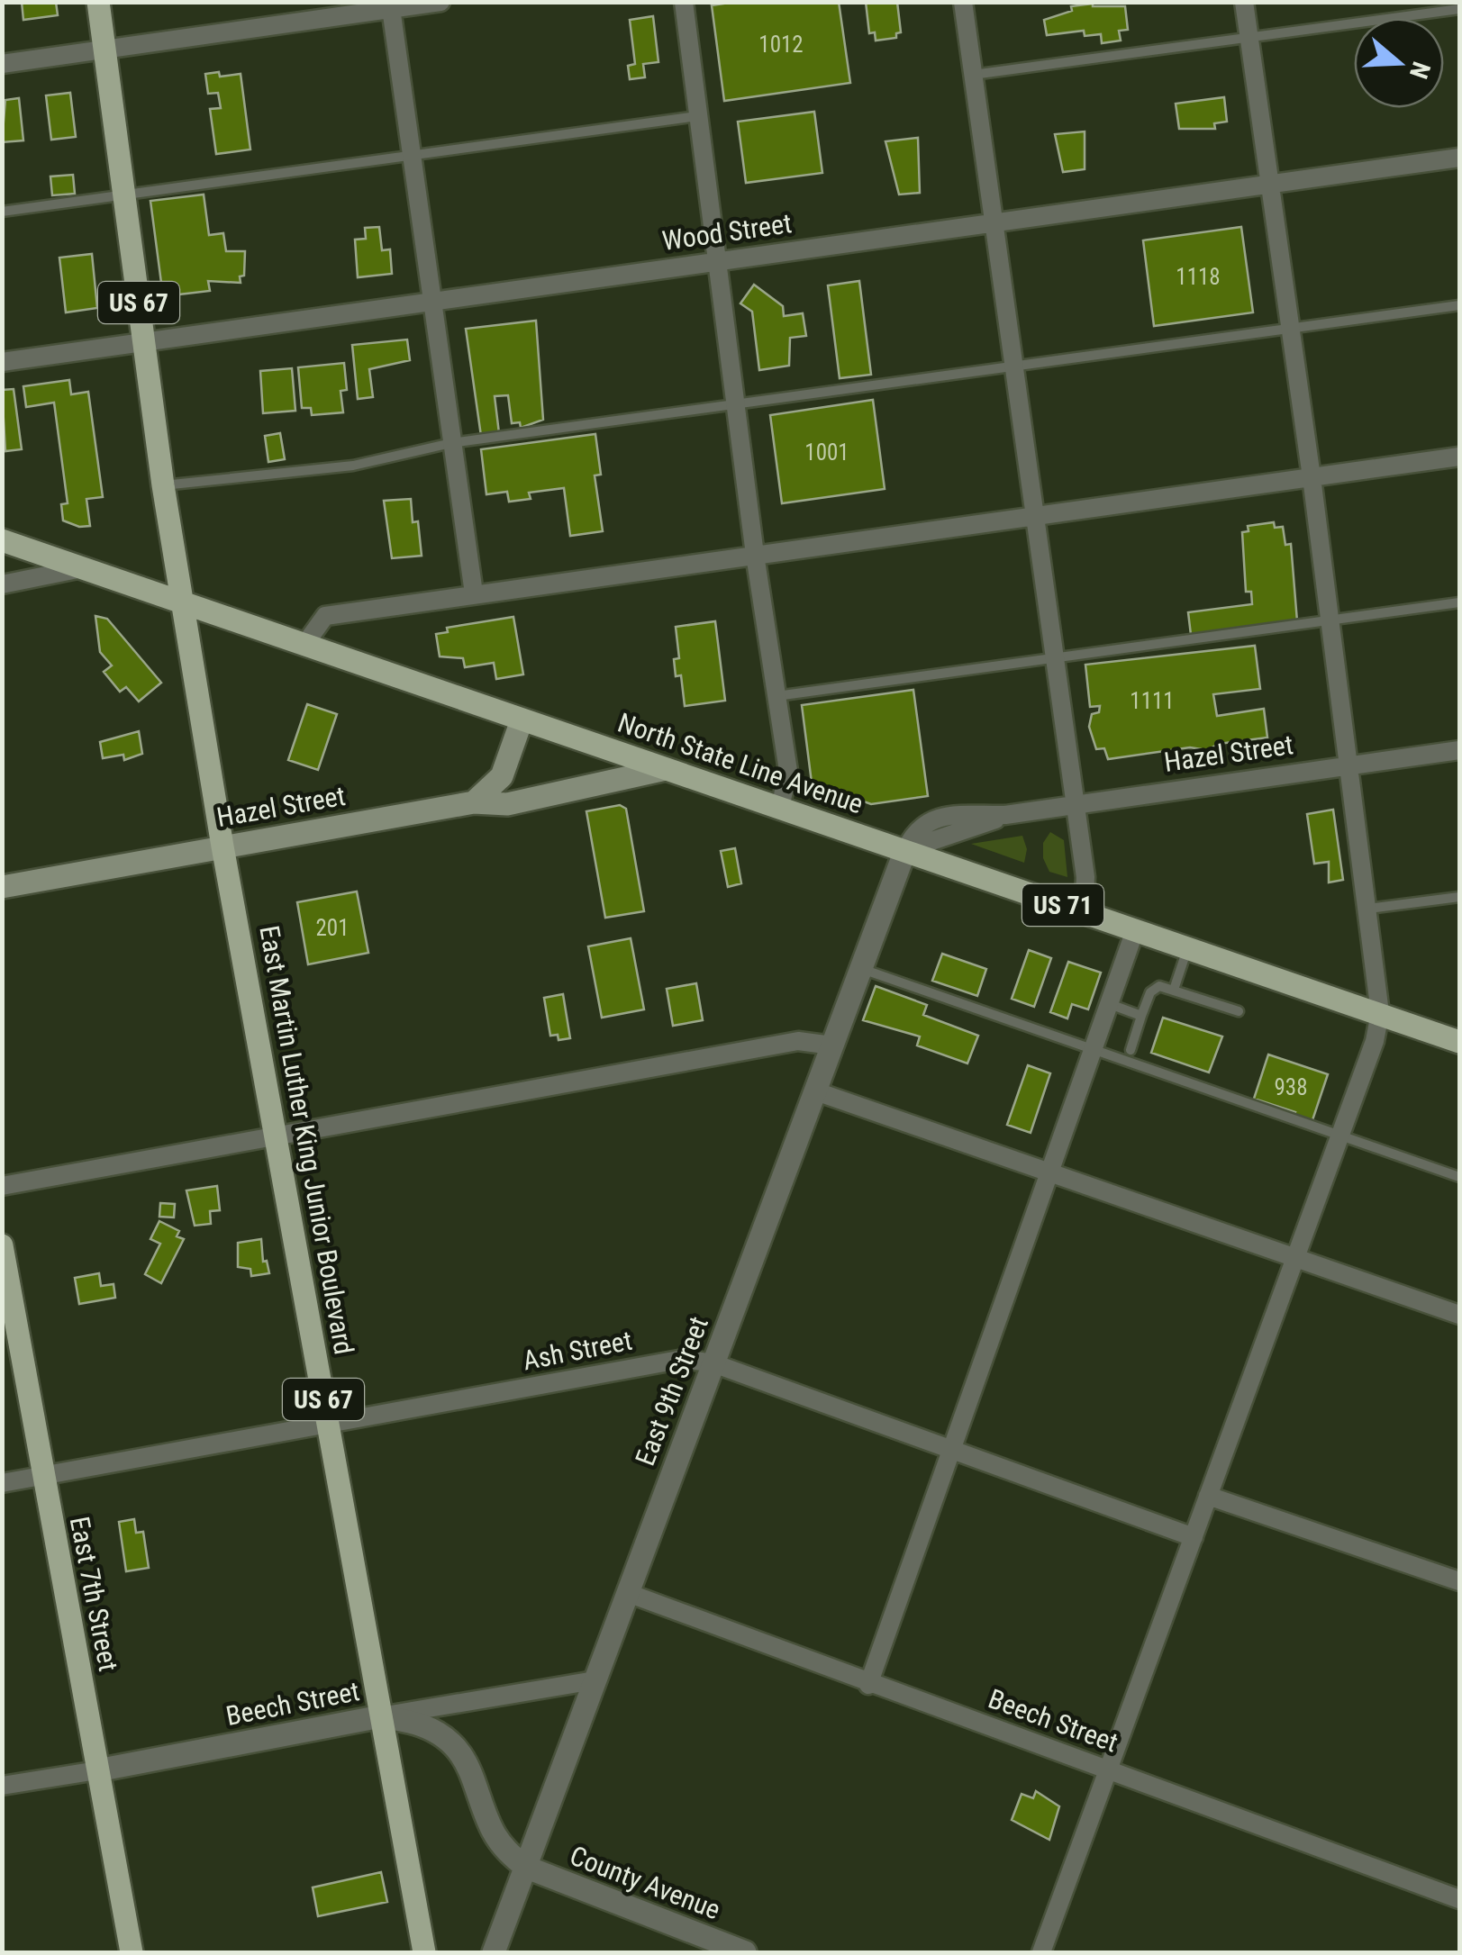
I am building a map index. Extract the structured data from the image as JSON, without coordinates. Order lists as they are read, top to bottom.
{
  "streets": {
    "main road": [
      "US 67",
      "Hazel Street",
      "North State Line Avenue",
      "US 71",
      "East Martin Luther King Junior Boulevard",
      "East 7th Street"
    ],
    "street": [
      "Wood Street",
      "Ash Street",
      "East 9th Street",
      "Beech Street",
      "County Avenue"
    ]
  },
  "crossings": [
    ["Wood Street", "US 67"],
    ["US 67", "North State Line Avenue"],
    ["US 67", "East Martin Luther King Junior Boulevard"],
    ["Hazel Street", "North State Line Avenue"],
    ["Hazel Street", "East Martin Luther King Junior Boulevard"],
    ["Hazel Street", "East 9th Street"],
    ["North State Line Avenue", "East Martin Luther King Junior Boulevard"],
    ["North State Line Avenue", "East 9th Street"],
    ["East Martin Luther King Junior Boulevard", "Ash Street"],
    ["East Martin Luther King Junior Boulevard", "Beech Street"],
    ["Ash Street", "East 9th Street"],
    ["Ash Street", "East 7th Street"],
    ["East 9th Street", "Beech Street"],
    ["East 9th Street", "County Avenue"],
    ["East 7th Street", "Beech Street"]
  ],
  "house_numbers": [
    "1012",
    "1118",
    "1001",
    "1111",
    "201",
    "938"
  ],
  "north": "right"
}
